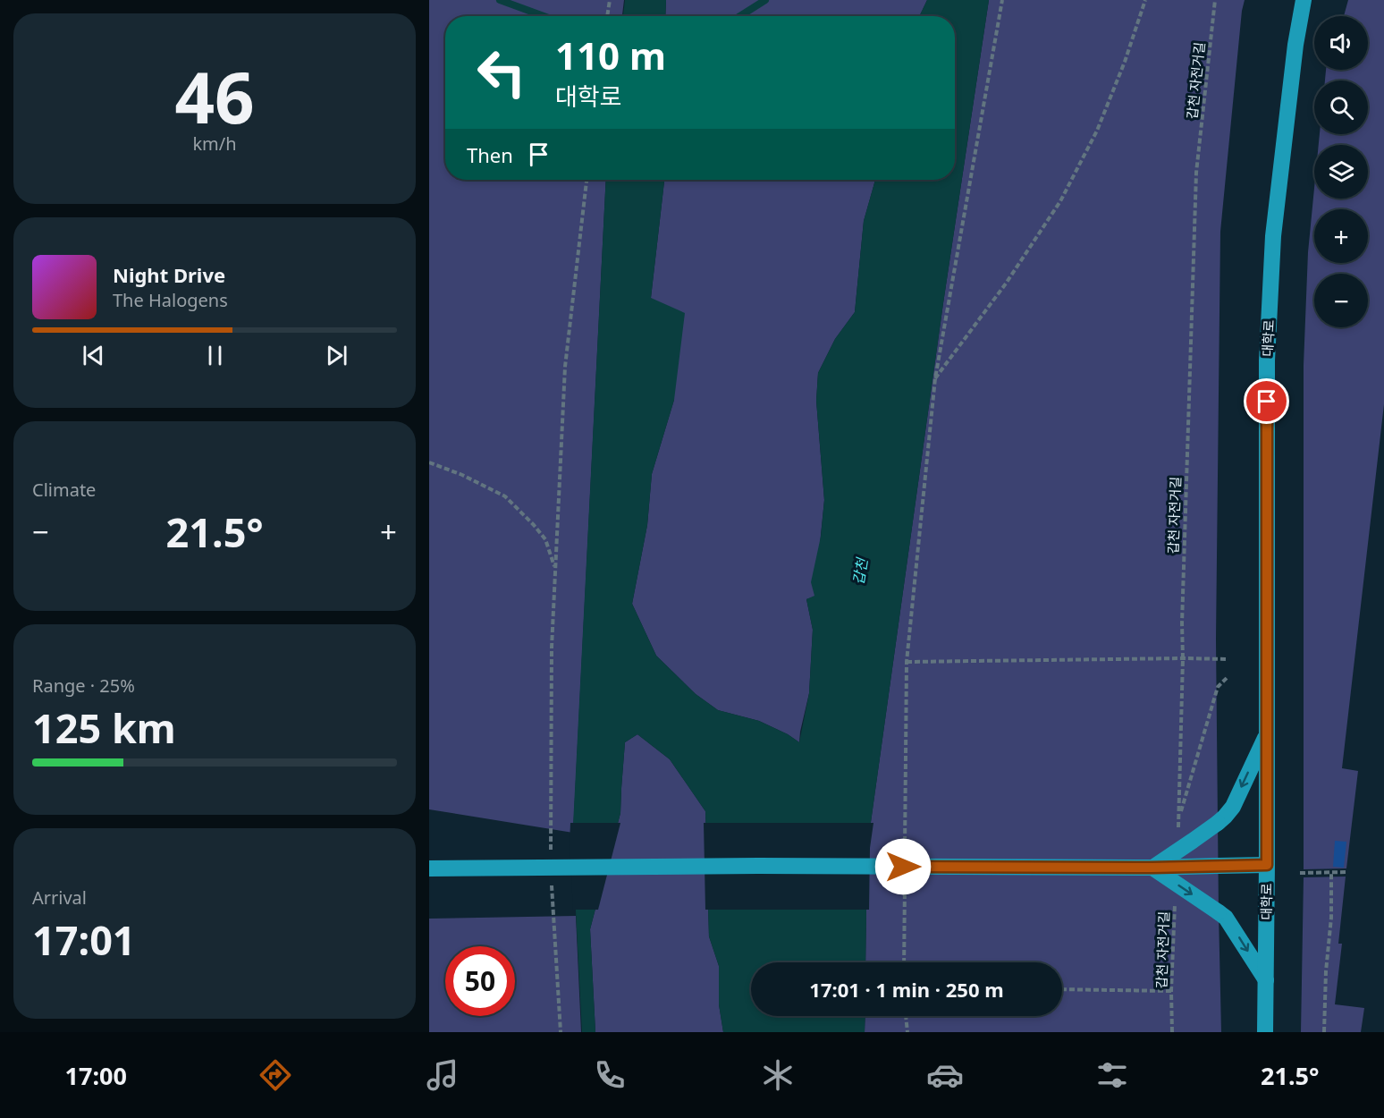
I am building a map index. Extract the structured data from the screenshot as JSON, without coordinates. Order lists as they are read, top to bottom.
{
  "streets": {
    "main road": ["대학로"],
    "path": ["갑천 자전거길"]
  },
  "water": ["갑천"],
  "page": {
    "tile": [
      ["46", "km/h"],
      "Climate",
      ["Range · 25%", "125 km"],
      ["Arrival", "17:01"]
    ],
    "map_buttons": ["+", "−"],
    "turn": ["110 m", "대학로"],
    "then": "Then",
    "song": ["Night Drive", "The Halogens"],
    "heat": ["−", "21.5°", "+"],
    "limit": "50",
    "trip": "17:01 · 1 min · 250 m",
    "tabs": ["17:00", "21.5°"]
  }
}
